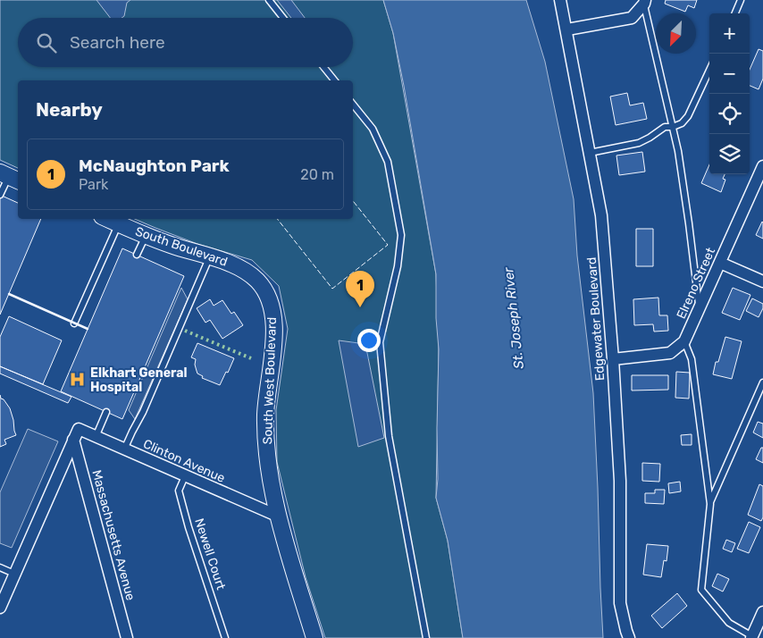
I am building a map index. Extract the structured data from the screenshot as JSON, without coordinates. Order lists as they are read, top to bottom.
{
  "streets": {
    "street": [
      "South Boulevard",
      "Elreno Street",
      "Edgewater Boulevard",
      "South West Boulevard",
      "Clinton Avenue",
      "Massachusetts Avenue"
    ],
    "lane": ["Newell Court"]
  },
  "crossings": [
    ["South Boulevard", "South West Boulevard"],
    ["South West Boulevard", "Clinton Avenue"],
    ["Clinton Avenue", "Massachusetts Avenue"],
    ["Clinton Avenue", "Newell Court"]
  ],
  "water": ["St. Joseph River"],
  "places": {
    "hospital": ["Elkhart General Hospital"]
  },
  "north": "bottom left",
  "page": {
    "map_buttons": ["+", "−"],
    "search": "Search here",
    "heading": "Nearby",
    "list": [
      {
        "mark": "1",
        "name": "McNaughton Park",
        "note": "Park",
        "value": "20 m"
      }
    ],
    "pins": "1"
  }
}
